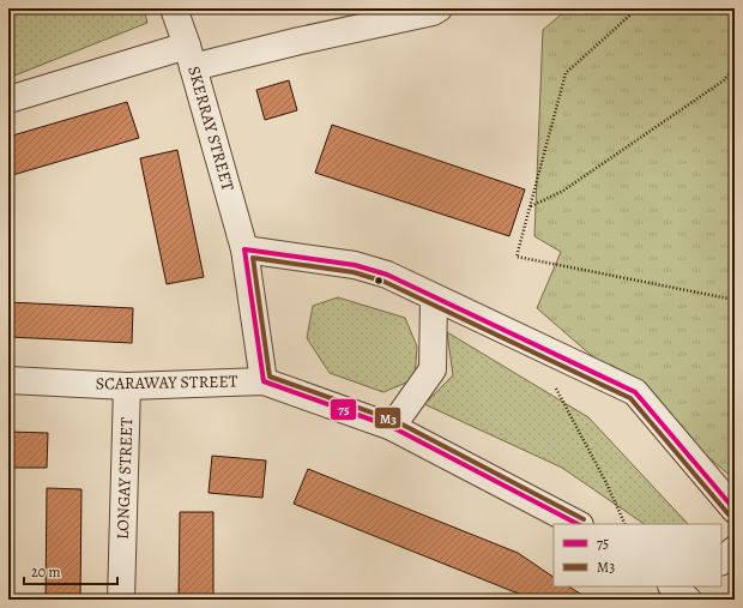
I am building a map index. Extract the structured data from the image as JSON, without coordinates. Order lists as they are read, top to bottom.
{
  "streets": {
    "street": ["SKERRAY STREET", "SCARAWAY STREET", "LONGAY STREET"]
  },
  "crossings": [
    ["SKERRAY STREET", "SCARAWAY STREET"],
    ["SCARAWAY STREET", "LONGAY STREET"]
  ],
  "lines": ["transit line 75", "transit line M3"],
  "legend": ["75", "M3"],
  "scale_bar": "20 m"
}
